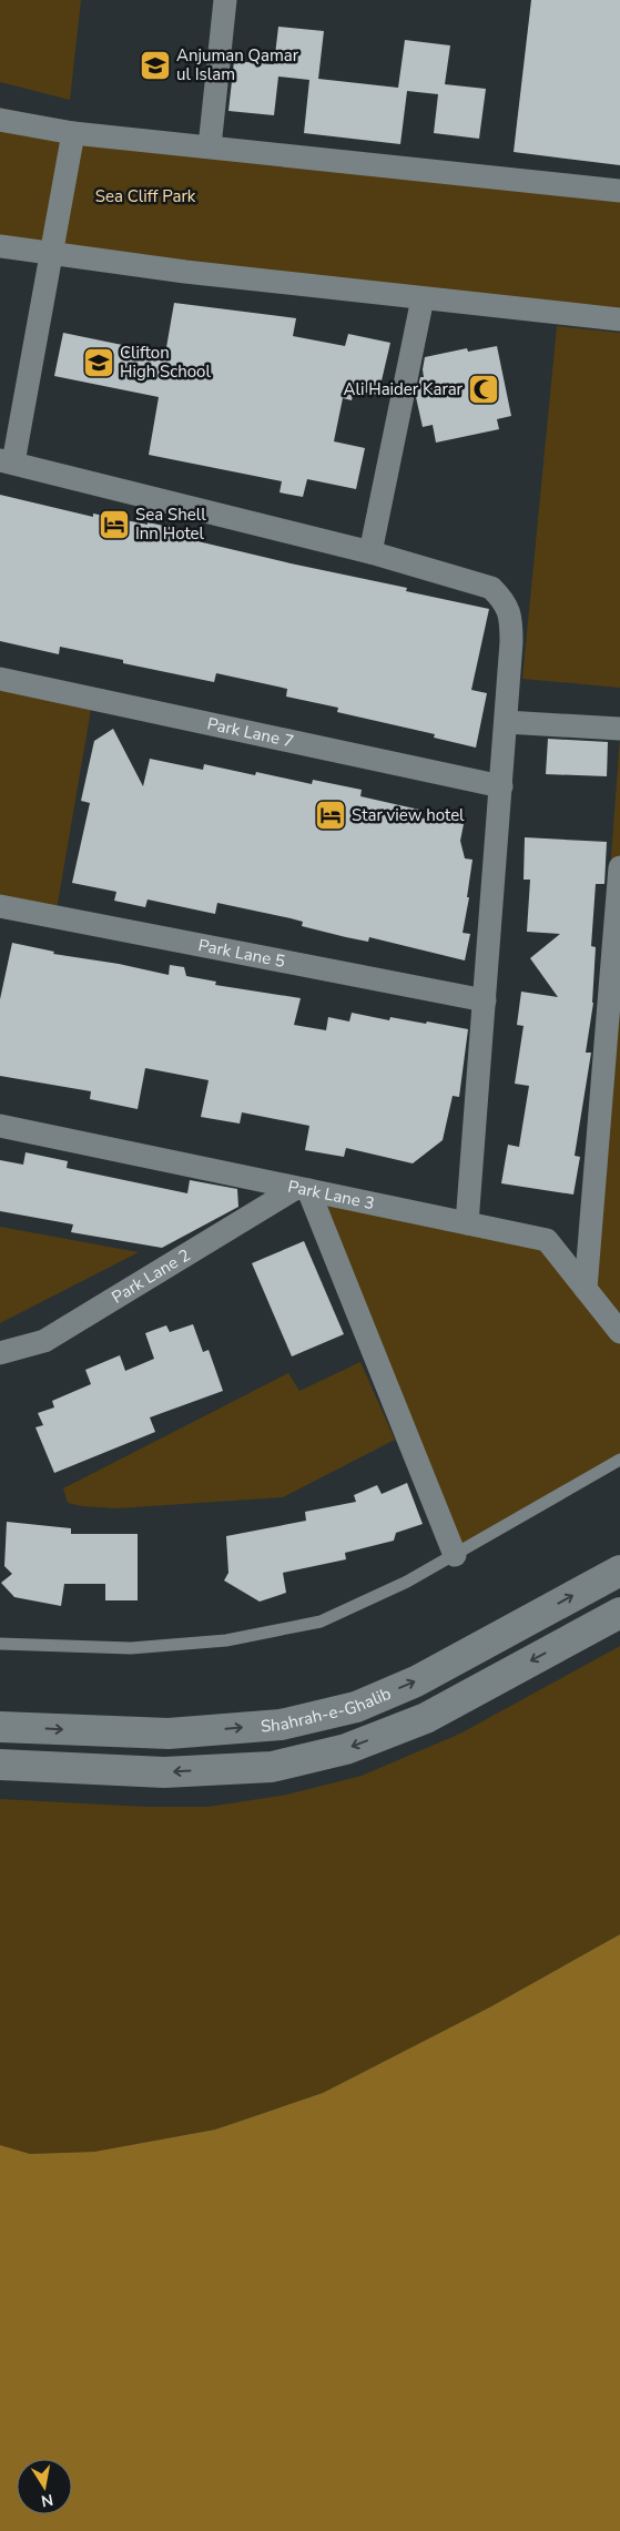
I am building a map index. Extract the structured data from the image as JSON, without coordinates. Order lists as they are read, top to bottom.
{
  "streets": {
    "main road": ["Shahrah-e-Ghalib"],
    "street": [
      "Park Lane 7",
      "Park Lane 5",
      "Park Lane 3",
      "Park Lane 2"
    ]
  },
  "crossings": [
    ["Park Lane 3", "Park Lane 2"]
  ],
  "parks": ["Sea Cliff Park"],
  "places": {
    "school or university": ["Anjuman Qamar ul Islam", "Clifton High School"],
    "mosque": ["Ali Haider Karar"],
    "hotel": ["Sea Shell Inn Hotel", "Star view hotel"]
  },
  "north": "bottom"
}
